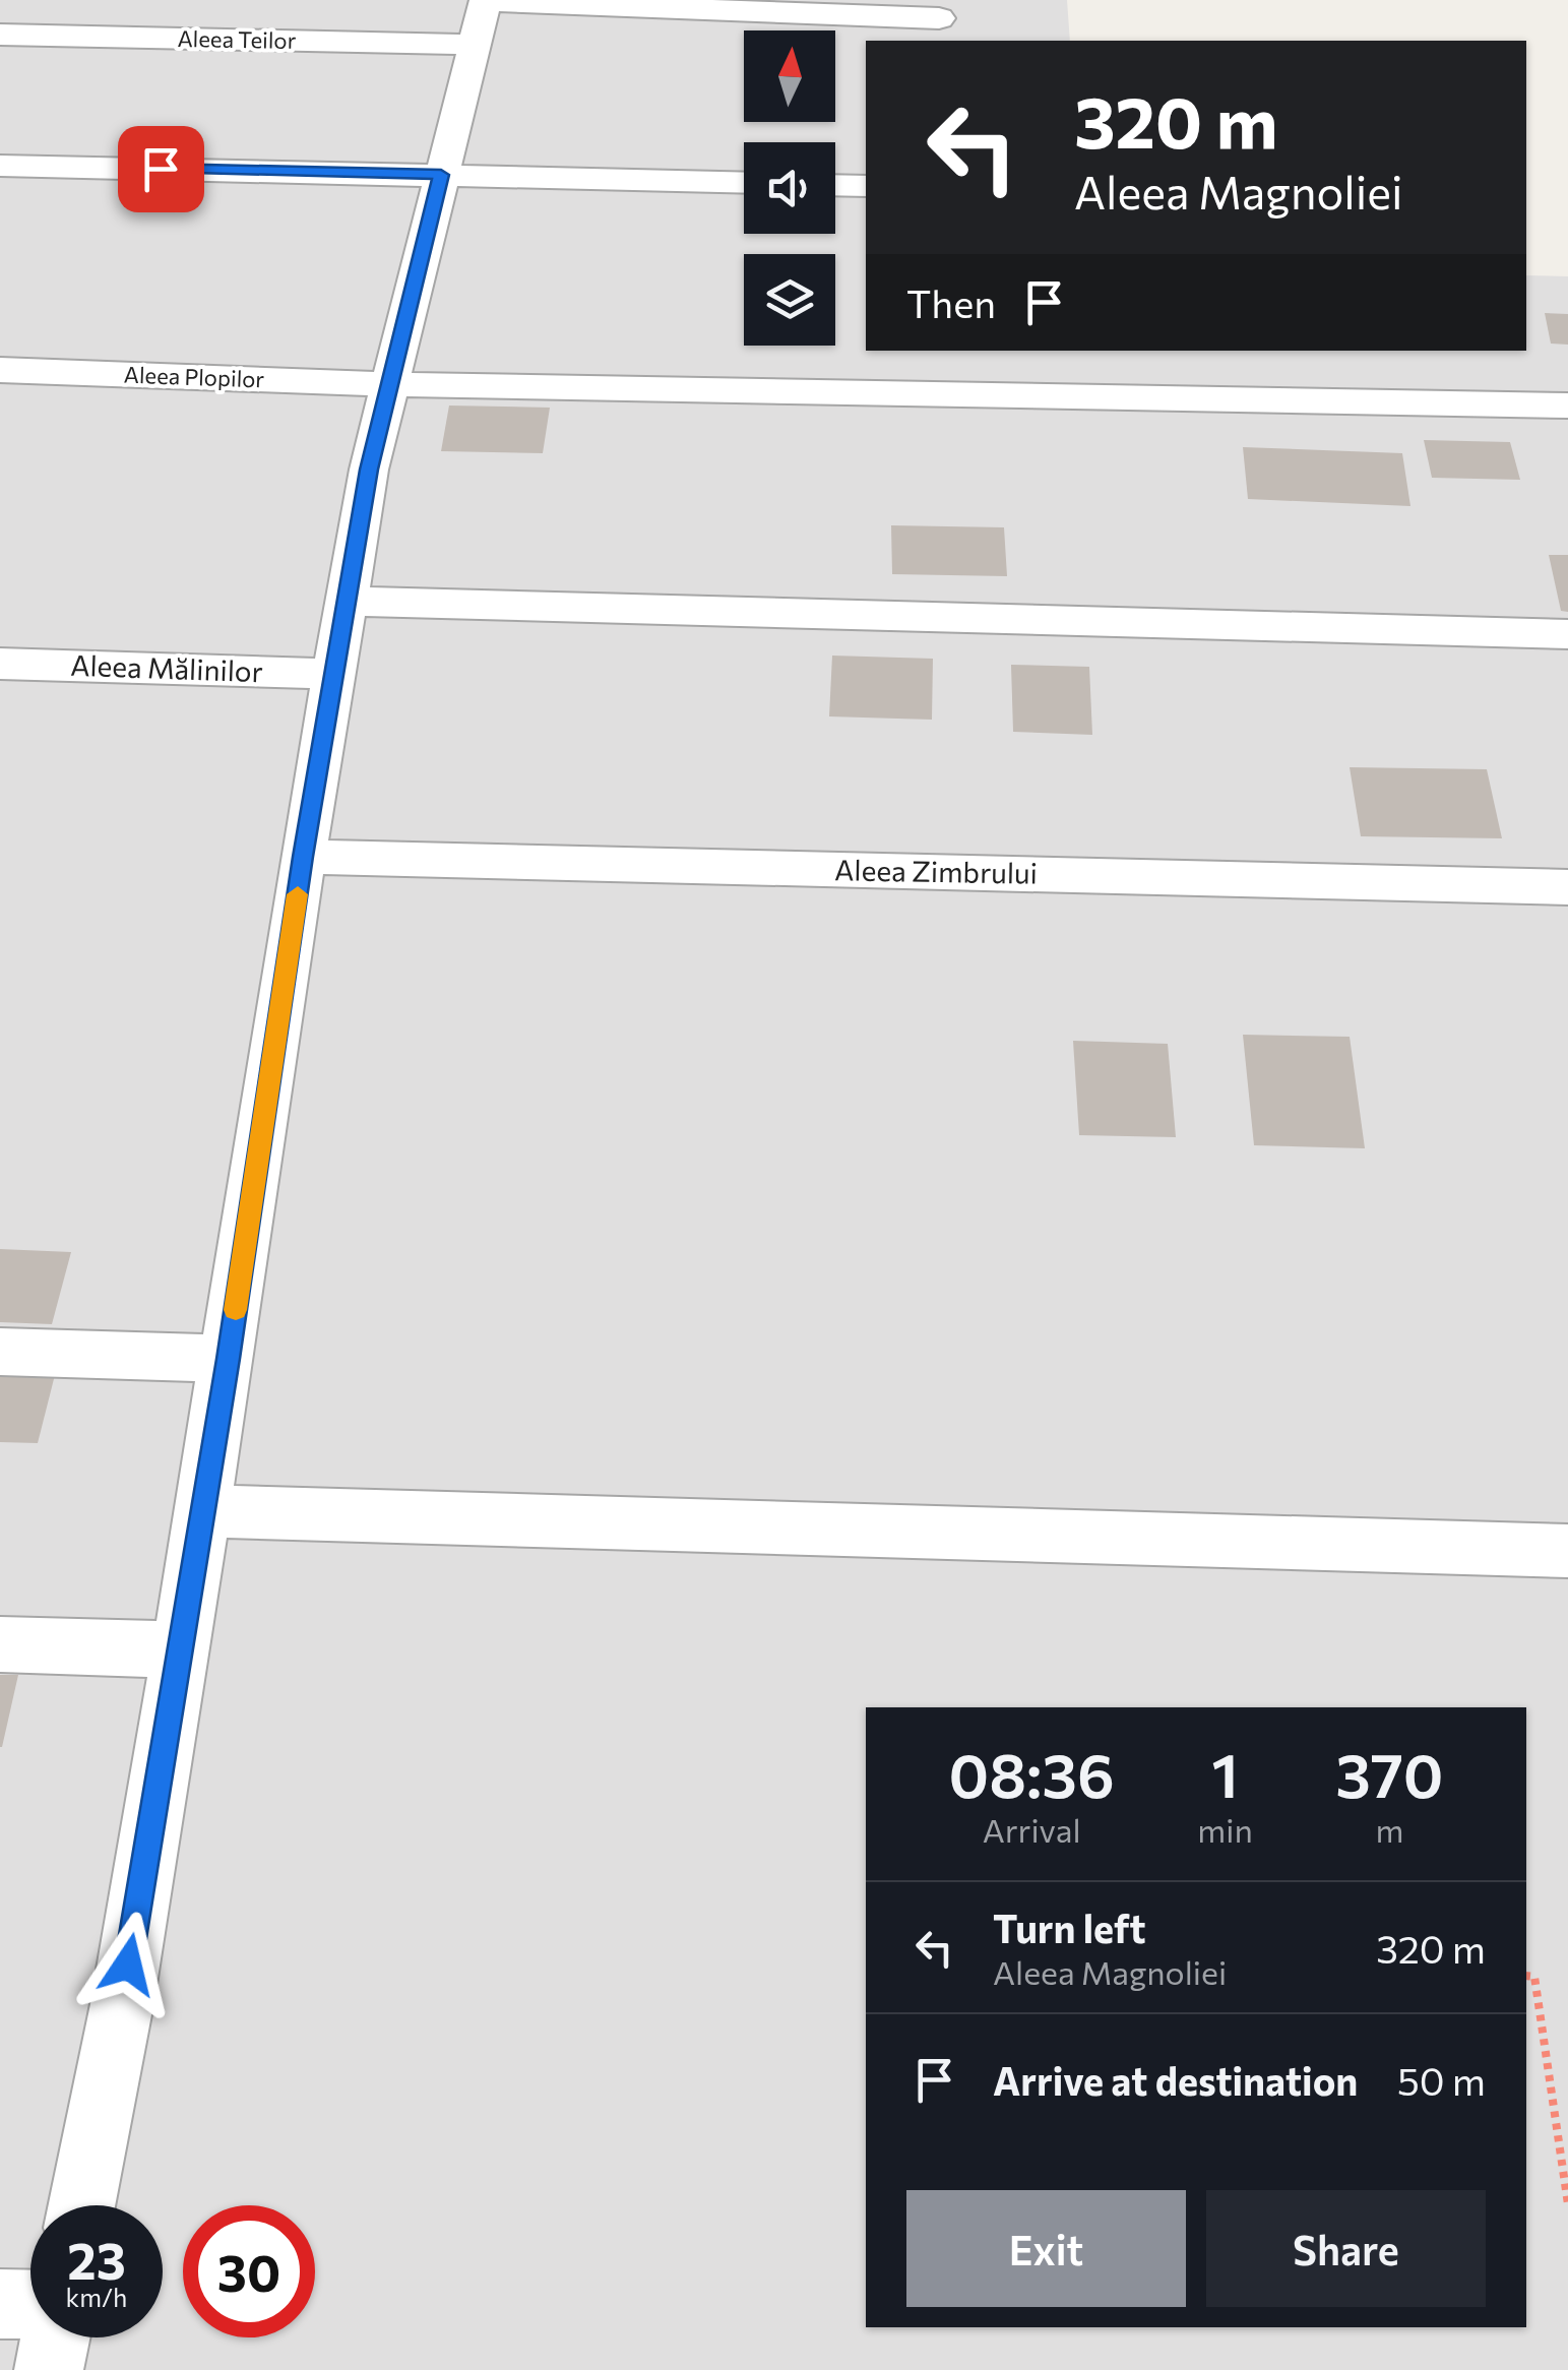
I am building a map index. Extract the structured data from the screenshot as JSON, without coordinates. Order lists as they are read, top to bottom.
{
  "streets": {
    "street": [
      "Aleea Teilor",
      "Aleea Plopilor",
      "Aleea Mălinilor",
      "Aleea Zimbrului"
    ]
  },
  "north": "top",
  "page": {
    "turn": ["320 m", "Aleea Magnoliei"],
    "then": "Then",
    "eta": [
      "08:36",
      "Arrival",
      "1",
      "min",
      "370",
      "m"
    ],
    "list": [
      {
        "name": "Turn left",
        "note": "Aleea Magnoliei",
        "value": "320 m"
      },
      {
        "name": "Arrive at destination",
        "value": "50 m"
      }
    ],
    "buttons": ["Exit", "Share"],
    "speed": "23 km/h",
    "limit": "30"
  }
}
